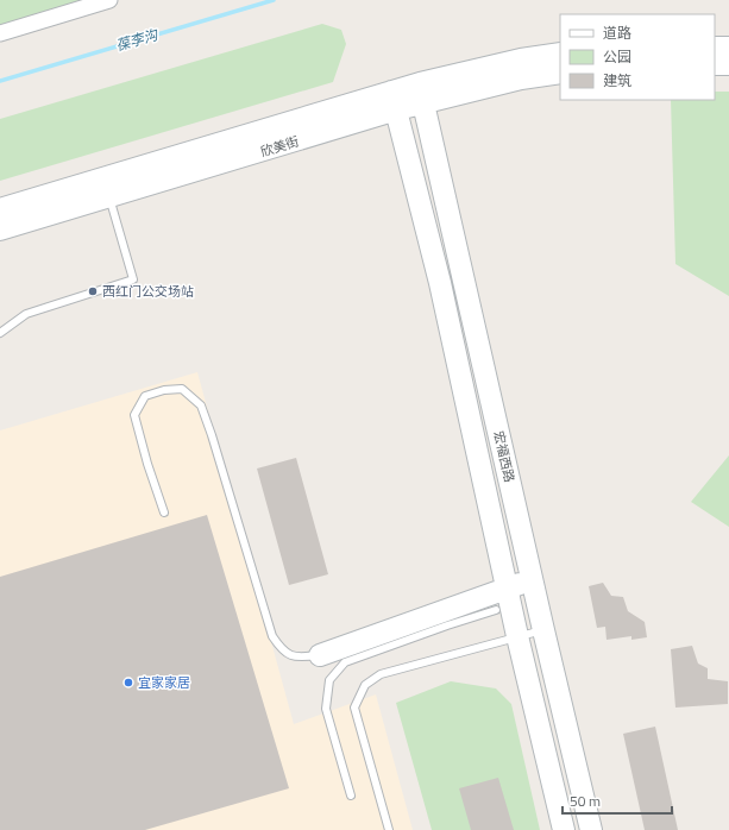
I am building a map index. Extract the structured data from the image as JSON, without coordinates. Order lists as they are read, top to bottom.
{
  "streets": {
    "main road": ["欣美街", "宏福西路"]
  },
  "crossings": [
    ["欣美街", "宏福西路"]
  ],
  "water": ["葆李沟"],
  "places": ["西红门公交场站", "宜家家居"],
  "legend": ["道路", "公园", "建筑"],
  "scale_bar": "50 m"
}
